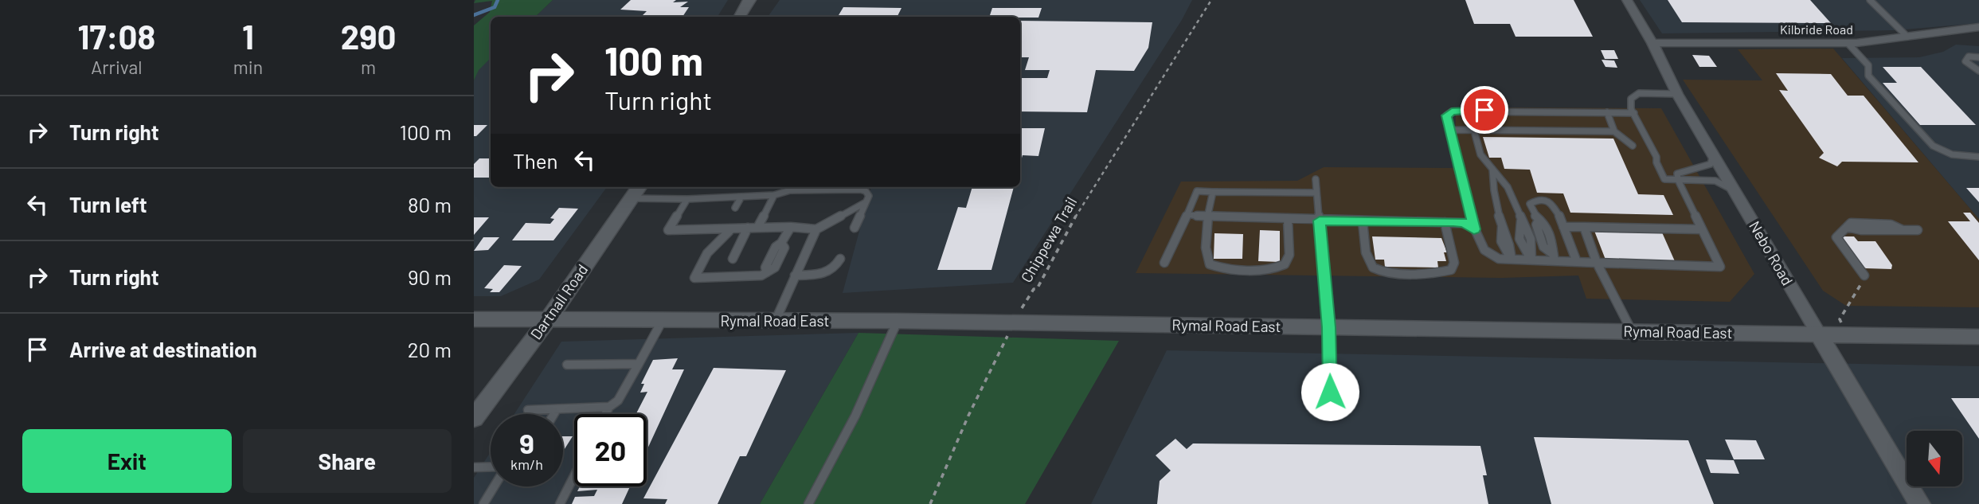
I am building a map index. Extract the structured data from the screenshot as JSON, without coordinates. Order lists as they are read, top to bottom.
{
  "streets": {
    "main road": ["Nebo Road", "Dartnall Road", "Rymal Road East"],
    "street": ["Kilbride Road"],
    "path": ["Chippewa Trail"]
  },
  "crossings": [
    ["Kilbride Road", "Nebo Road"],
    ["Chippewa Trail", "Rymal Road East"],
    ["Nebo Road", "Rymal Road East"],
    ["Dartnall Road", "Rymal Road East"]
  ],
  "north": "bottom",
  "page": {
    "eta": [
      "17:08",
      "Arrival",
      "1",
      "min",
      "290",
      "m"
    ],
    "turn": ["100 m", "Turn right"],
    "list": [
      {
        "name": "Turn right",
        "value": "100 m"
      },
      {
        "name": "Turn left",
        "value": "80 m"
      },
      {
        "name": "Turn right",
        "value": "90 m"
      },
      {
        "name": "Arrive at destination",
        "value": "20 m"
      }
    ],
    "then": "Then",
    "speed": "9 km/h",
    "limit": "20",
    "buttons": ["Exit", "Share"]
  }
}
